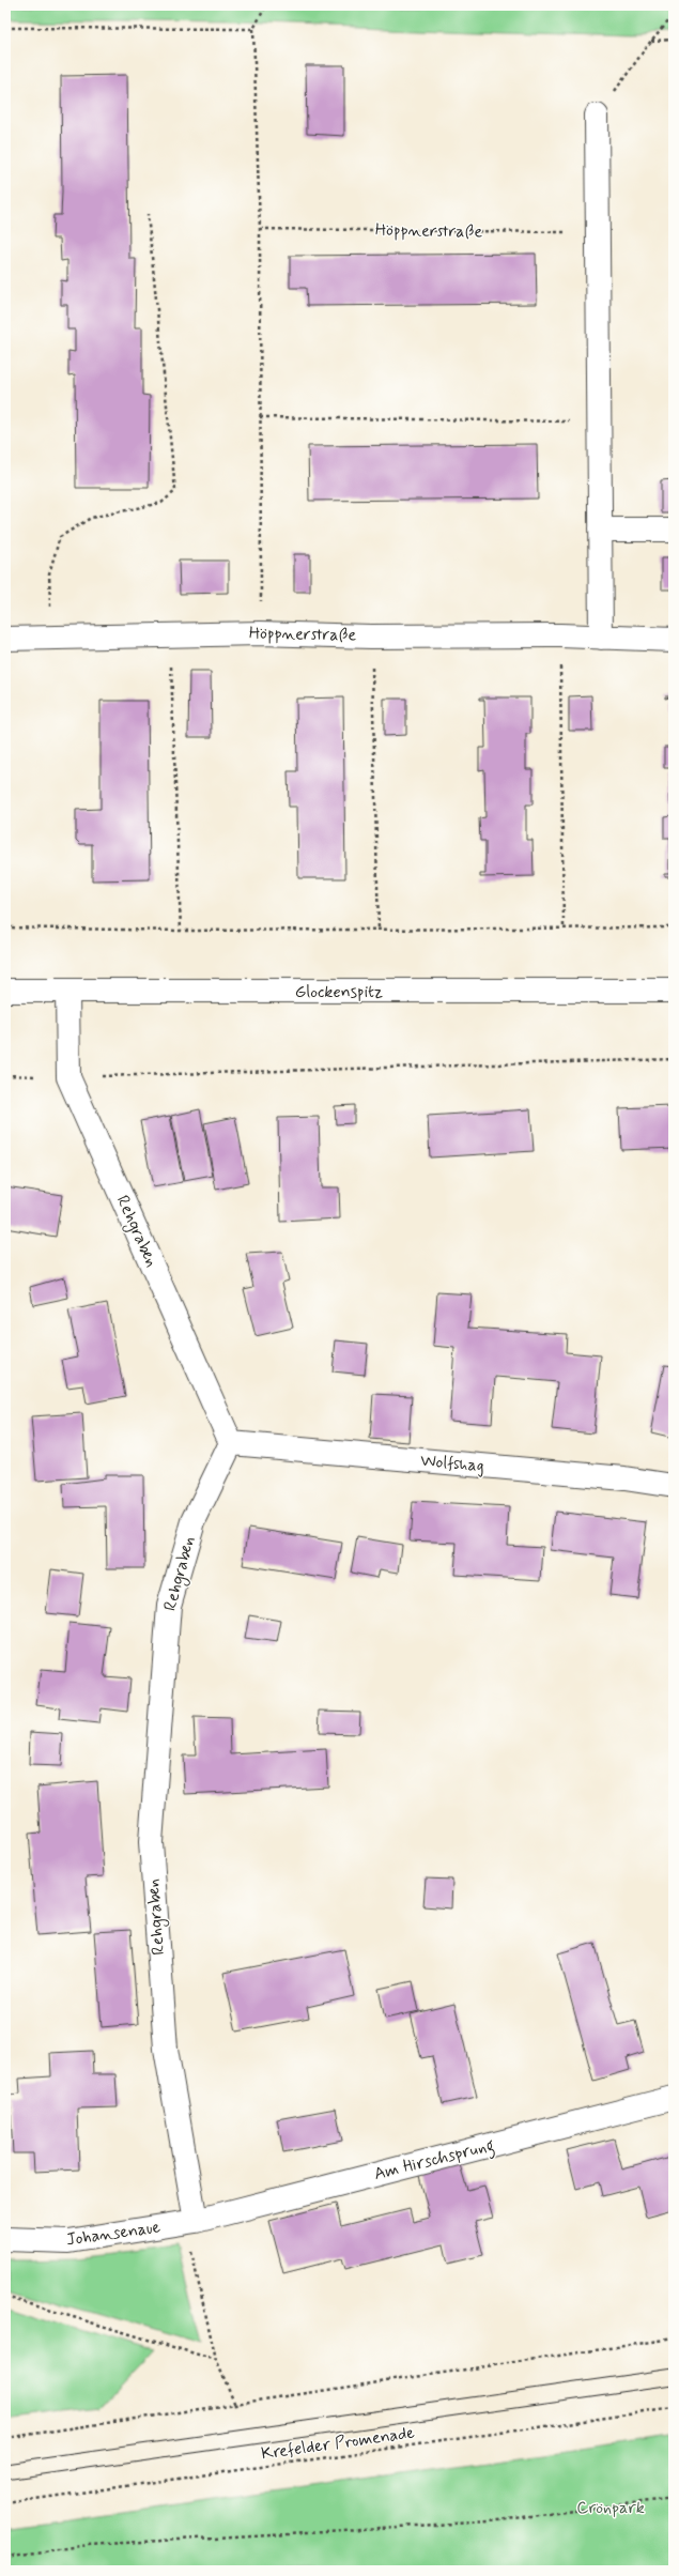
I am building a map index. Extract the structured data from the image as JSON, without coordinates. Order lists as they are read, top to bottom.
{
  "streets": {
    "street": [
      "Höppnerstraße",
      "Glockenspitz",
      "Rehgraben",
      "Wolfshag",
      "Am Hirschsprung",
      "Johansenaue"
    ],
    "path": ["Krefelder Promenade"]
  },
  "crossings": [
    ["Glockenspitz", "Rehgraben"],
    ["Rehgraben", "Wolfshag"],
    ["Rehgraben", "Am Hirschsprung"],
    ["Rehgraben", "Johansenaue"],
    ["Am Hirschsprung", "Johansenaue"]
  ],
  "parks": ["Crönpark"]
}
